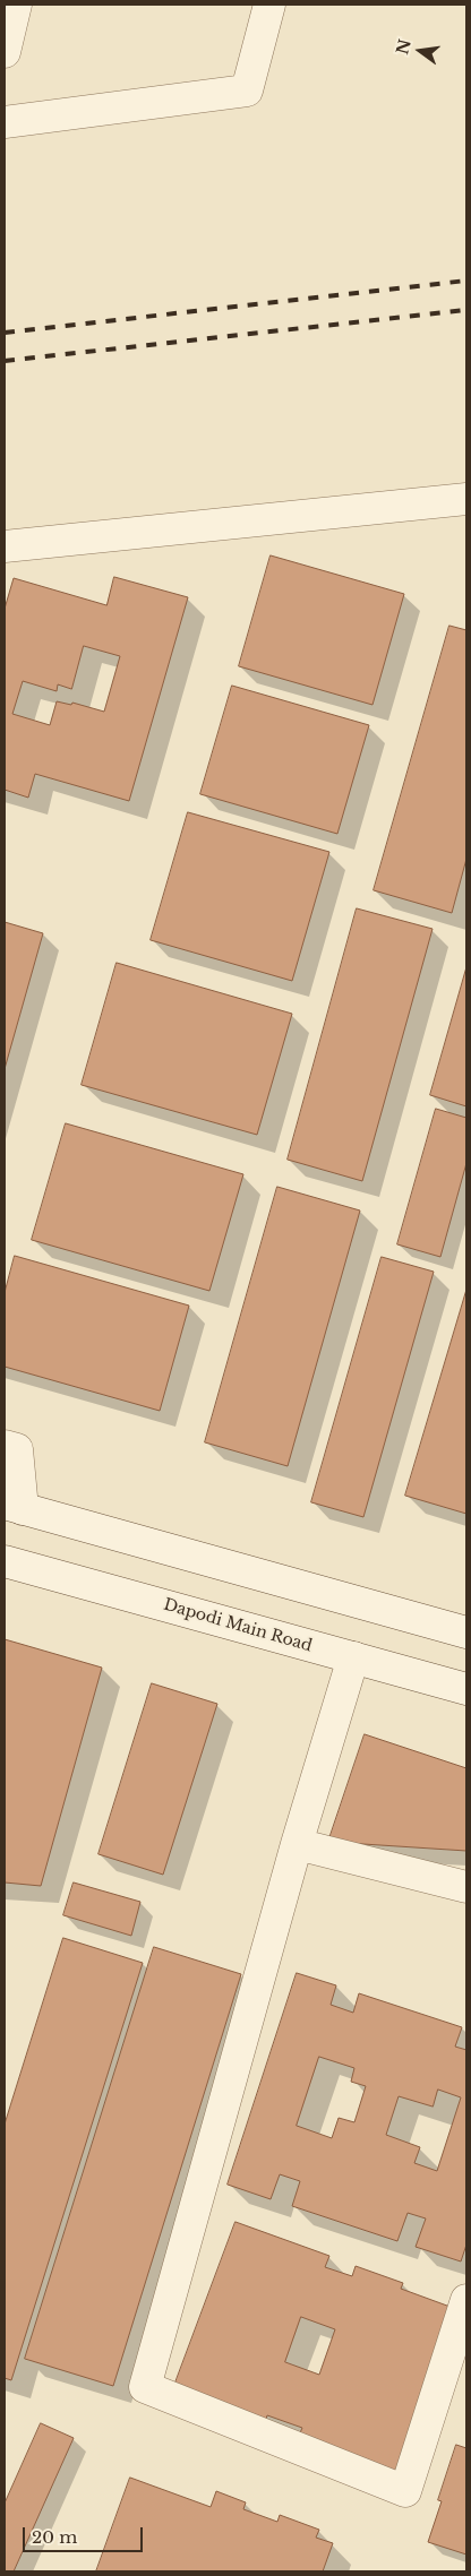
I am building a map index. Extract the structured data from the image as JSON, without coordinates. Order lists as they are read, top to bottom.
{
  "streets": {
    "street": ["Dapodi Main Road"]
  },
  "scale_bar": "20 m",
  "north": "left"
}
